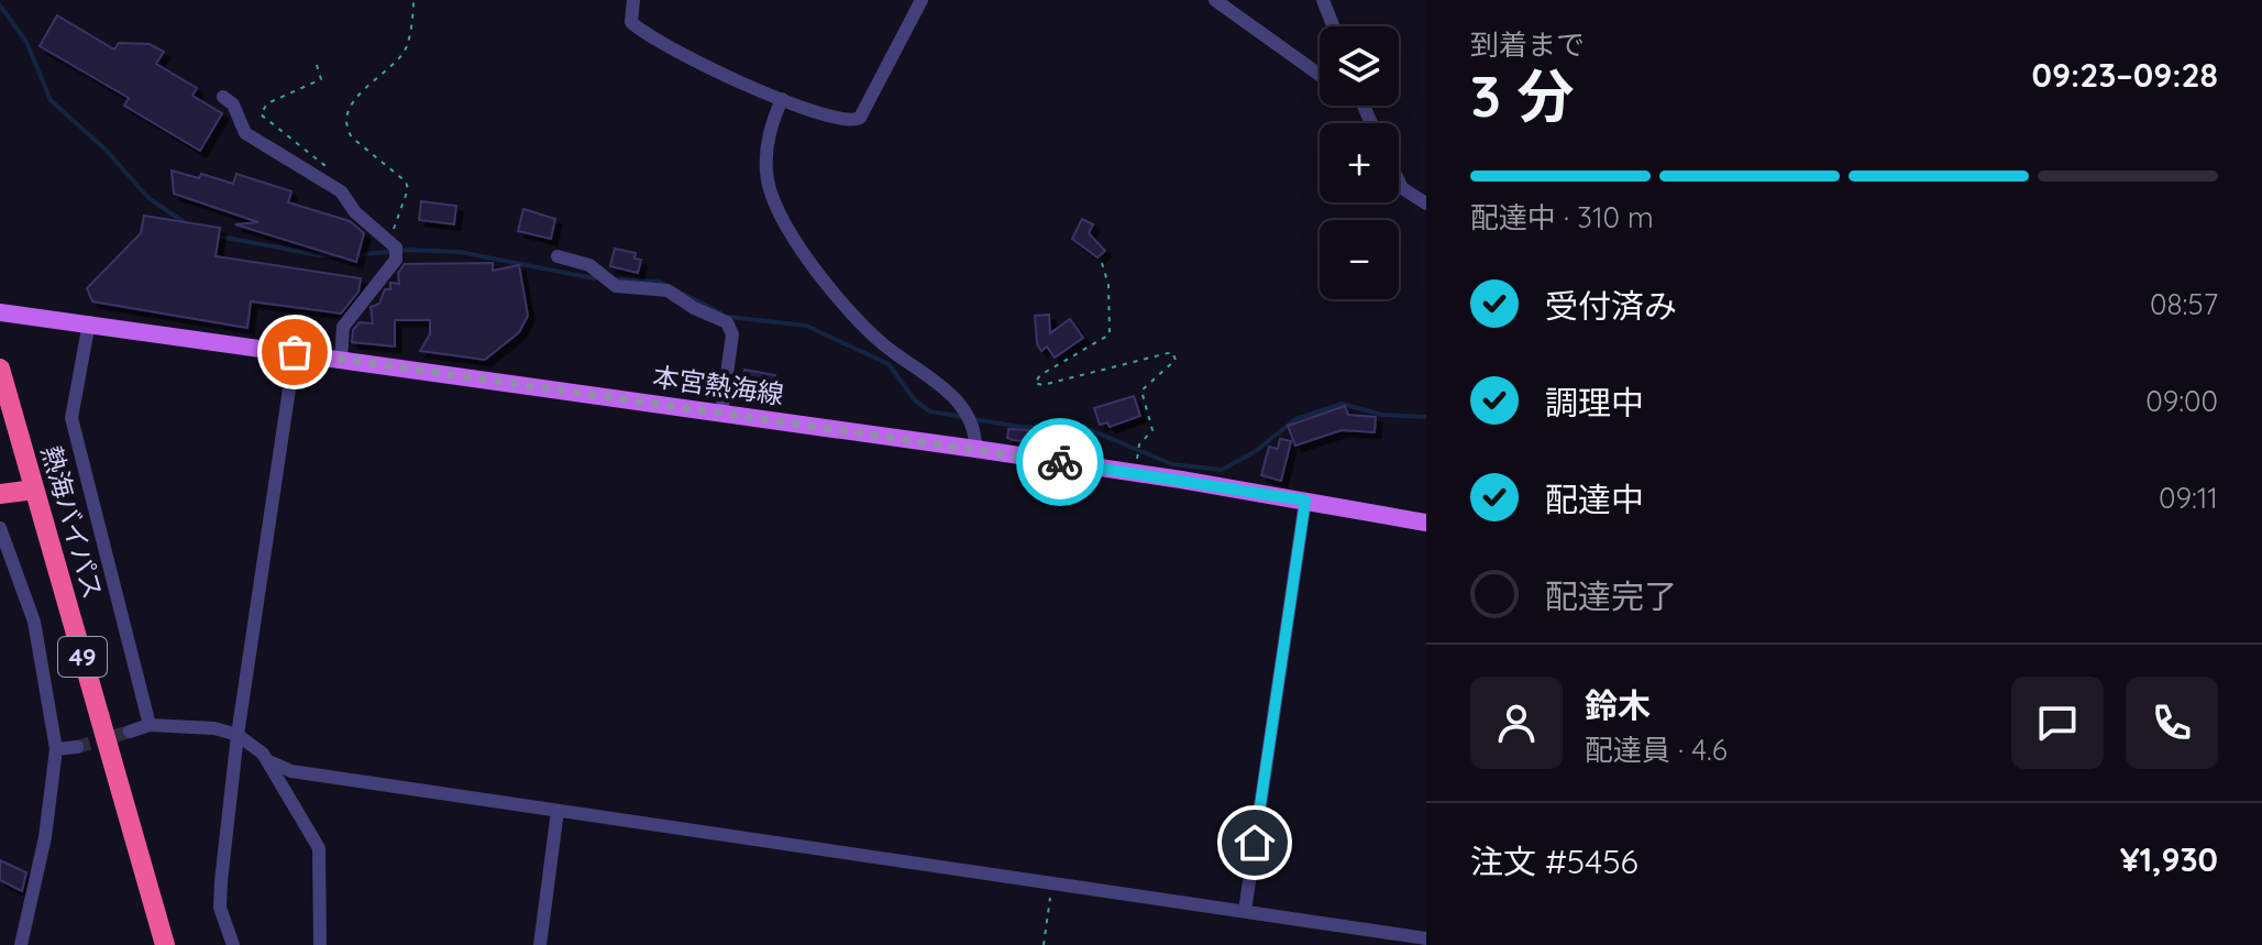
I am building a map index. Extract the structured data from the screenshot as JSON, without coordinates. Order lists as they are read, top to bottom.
{
  "streets": {
    "highway": ["熱海バイパス", "49"],
    "main road": ["本宮熱海線"]
  },
  "page": {
    "heading": ["3 分", "到着まで", "09:23–09:28"],
    "panel": [
      "鈴木",
      "配達員 · 4.6",
      "注文 #5456",
      "¥1,930"
    ],
    "map_buttons": ["+", "−"],
    "bar": "配達中 · 310 m",
    "list": [
      ["受付済み", "08:57"],
      ["調理中", "09:00"],
      ["配達中", "09:11"],
      "配達完了"
    ]
  }
}
